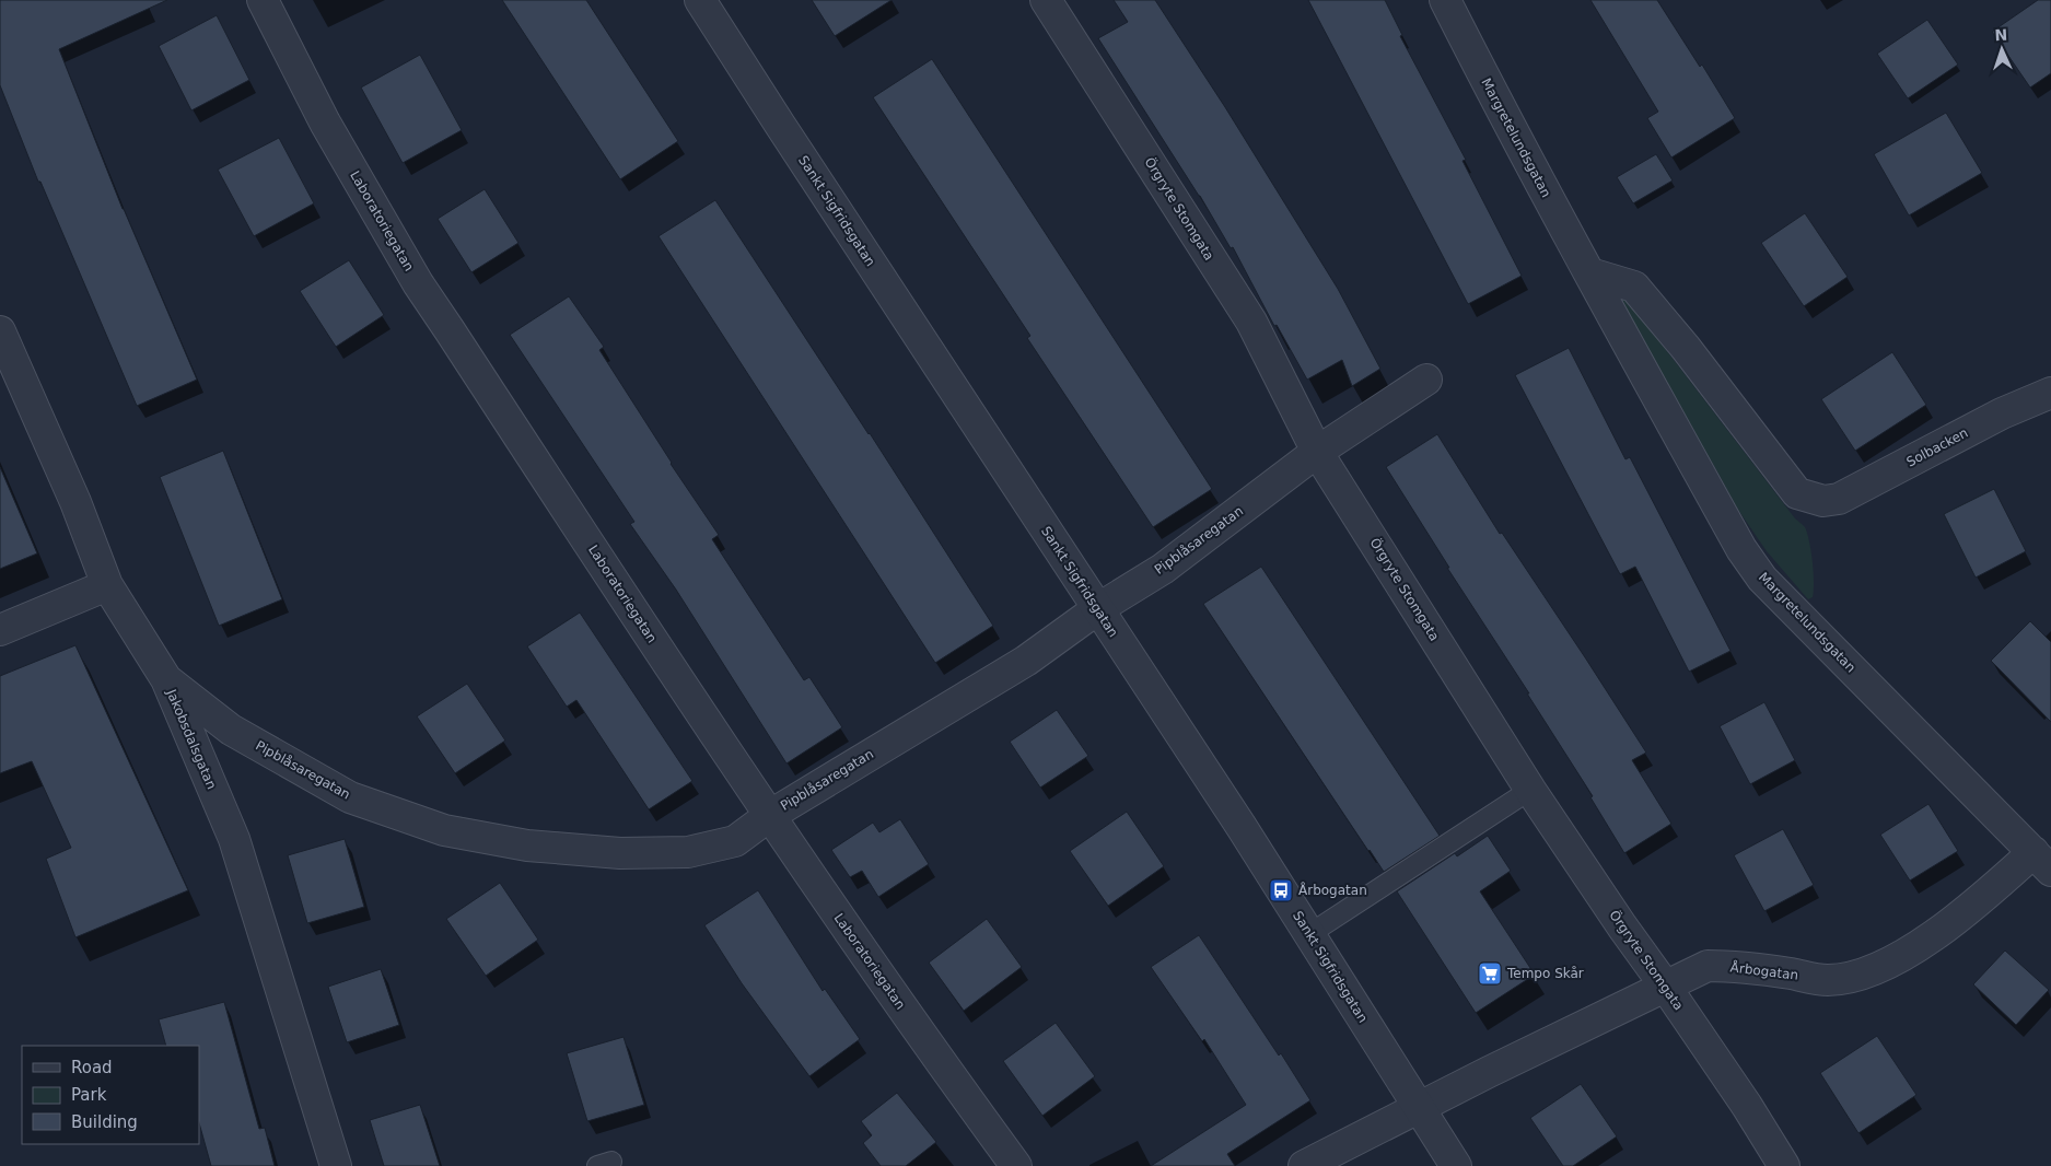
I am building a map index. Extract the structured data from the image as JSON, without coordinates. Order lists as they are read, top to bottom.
{
  "streets": {
    "street": [
      "Margretelundsgatan",
      "Örgryte Stomgata",
      "Sankt Sigfridsgatan",
      "Laboratoriegatan",
      "Solbacken",
      "Pipblåsaregatan",
      "Jakobsdalsgatan",
      "Årbogatan"
    ]
  },
  "crossings": [
    ["Margretelundsgatan", "Solbacken"],
    ["Margretelundsgatan", "Årbogatan"],
    ["Örgryte Stomgata", "Pipblåsaregatan"],
    ["Örgryte Stomgata", "Årbogatan"],
    ["Sankt Sigfridsgatan", "Pipblåsaregatan"],
    ["Sankt Sigfridsgatan", "Årbogatan"],
    ["Laboratoriegatan", "Pipblåsaregatan"],
    ["Pipblåsaregatan", "Jakobsdalsgatan"]
  ],
  "places": {
    "bus stop": ["Årbogatan"],
    "supermarket": ["Tempo Skår"]
  },
  "legend": ["Road", "Park", "Building"],
  "north": "top"
}
